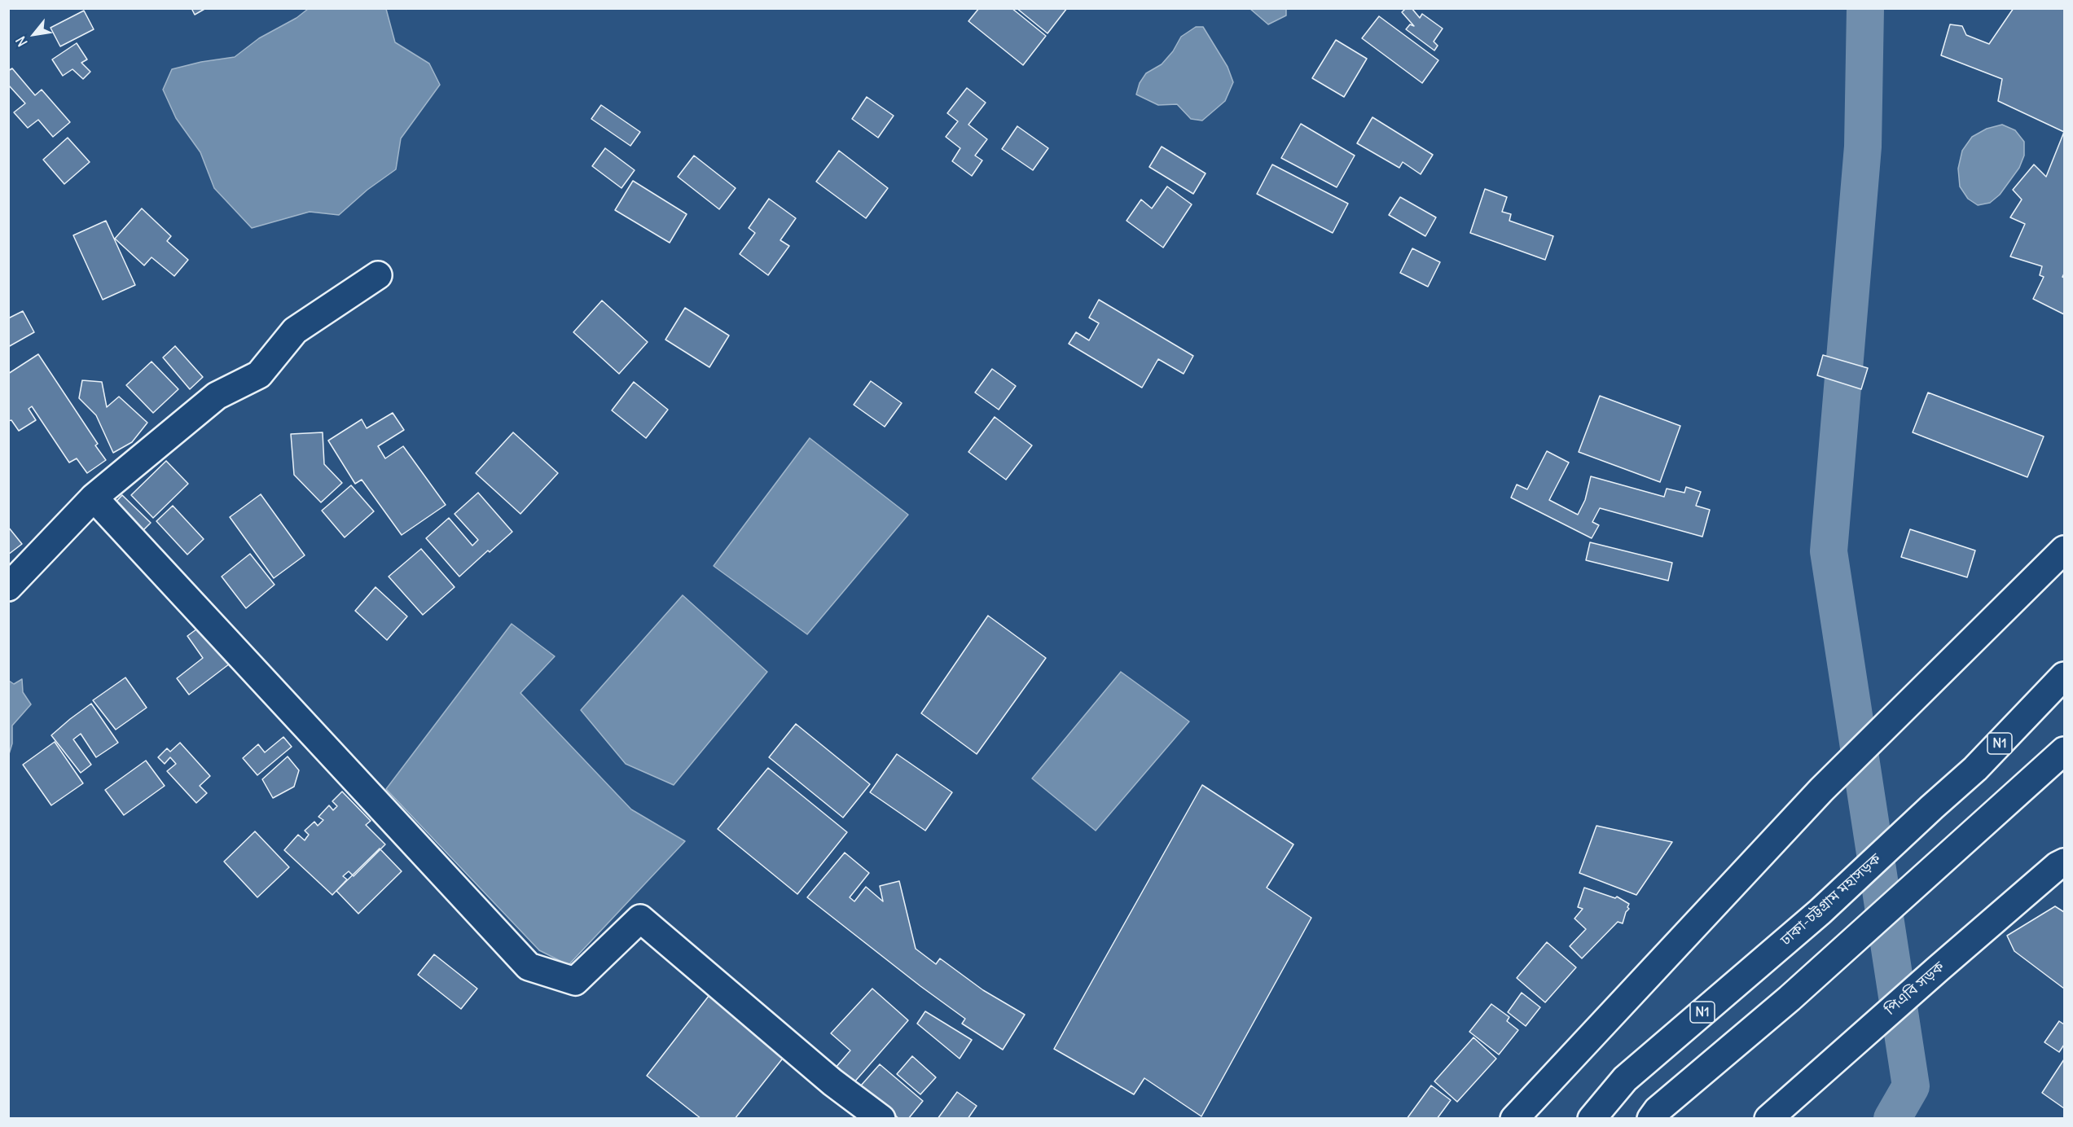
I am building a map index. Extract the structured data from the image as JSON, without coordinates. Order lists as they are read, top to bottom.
{
  "streets": {
    "main road": ["N1", "ঢাকা-চট্টগ্রাম মহাসড়ক", "পিএবি সড়ক"]
  },
  "north": "bottom left"
}
